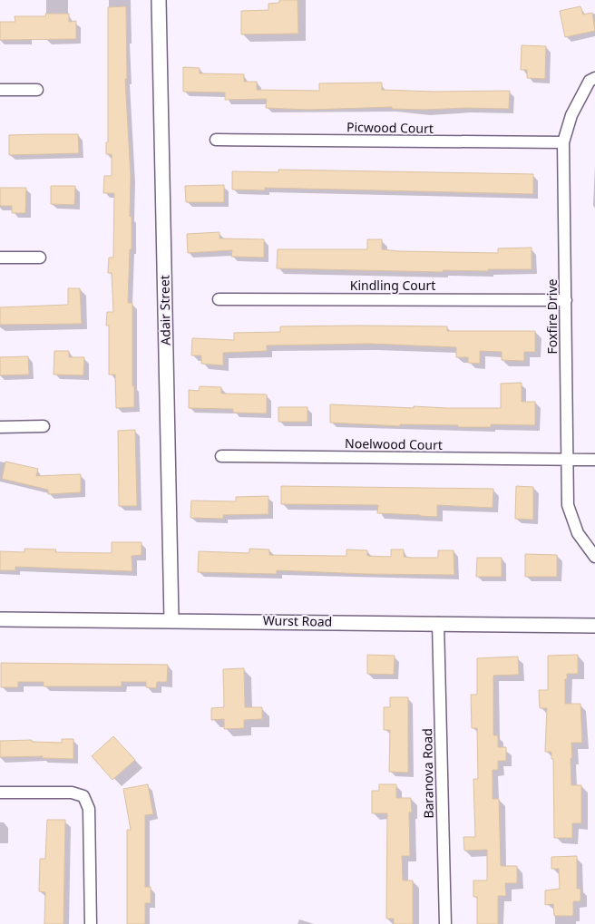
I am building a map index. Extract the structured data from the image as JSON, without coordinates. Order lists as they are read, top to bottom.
{
  "streets": {
    "street": [
      "Picwood Court",
      "Kindling Court",
      "Adair Street",
      "Foxfire Drive",
      "Noelwood Court",
      "Wurst Road",
      "Baranova Road"
    ]
  },
  "crossings": [
    ["Picwood Court", "Foxfire Drive"],
    ["Kindling Court", "Foxfire Drive"],
    ["Adair Street", "Wurst Road"],
    ["Foxfire Drive", "Noelwood Court"],
    ["Wurst Road", "Baranova Road"]
  ]
}
